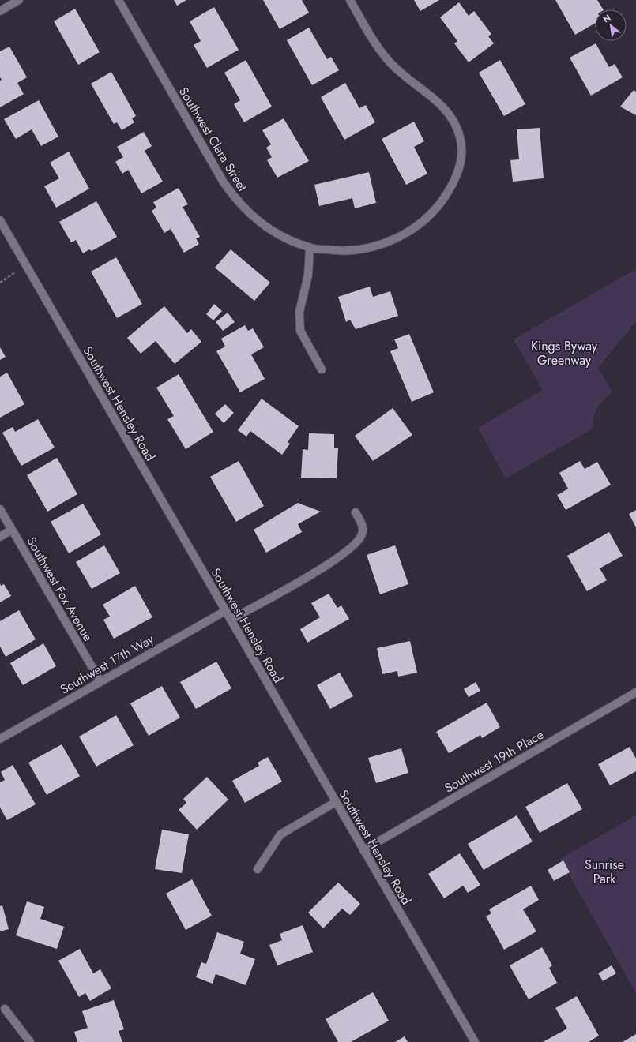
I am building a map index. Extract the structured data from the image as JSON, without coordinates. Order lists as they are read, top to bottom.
{
  "streets": {
    "street": [
      "Southwest Clara Street",
      "Southwest Hensley Road",
      "Southwest Fox Avenue",
      "Southwest 17th Way",
      "Southwest 19th Place"
    ]
  },
  "crossings": [
    ["Southwest Hensley Road", "Southwest 17th Way"],
    ["Southwest Hensley Road", "Southwest 19th Place"],
    ["Southwest Fox Avenue", "Southwest 17th Way"]
  ],
  "parks": ["Kings Byway Greenway", "Sunrise Park"],
  "north": "top left"
}
